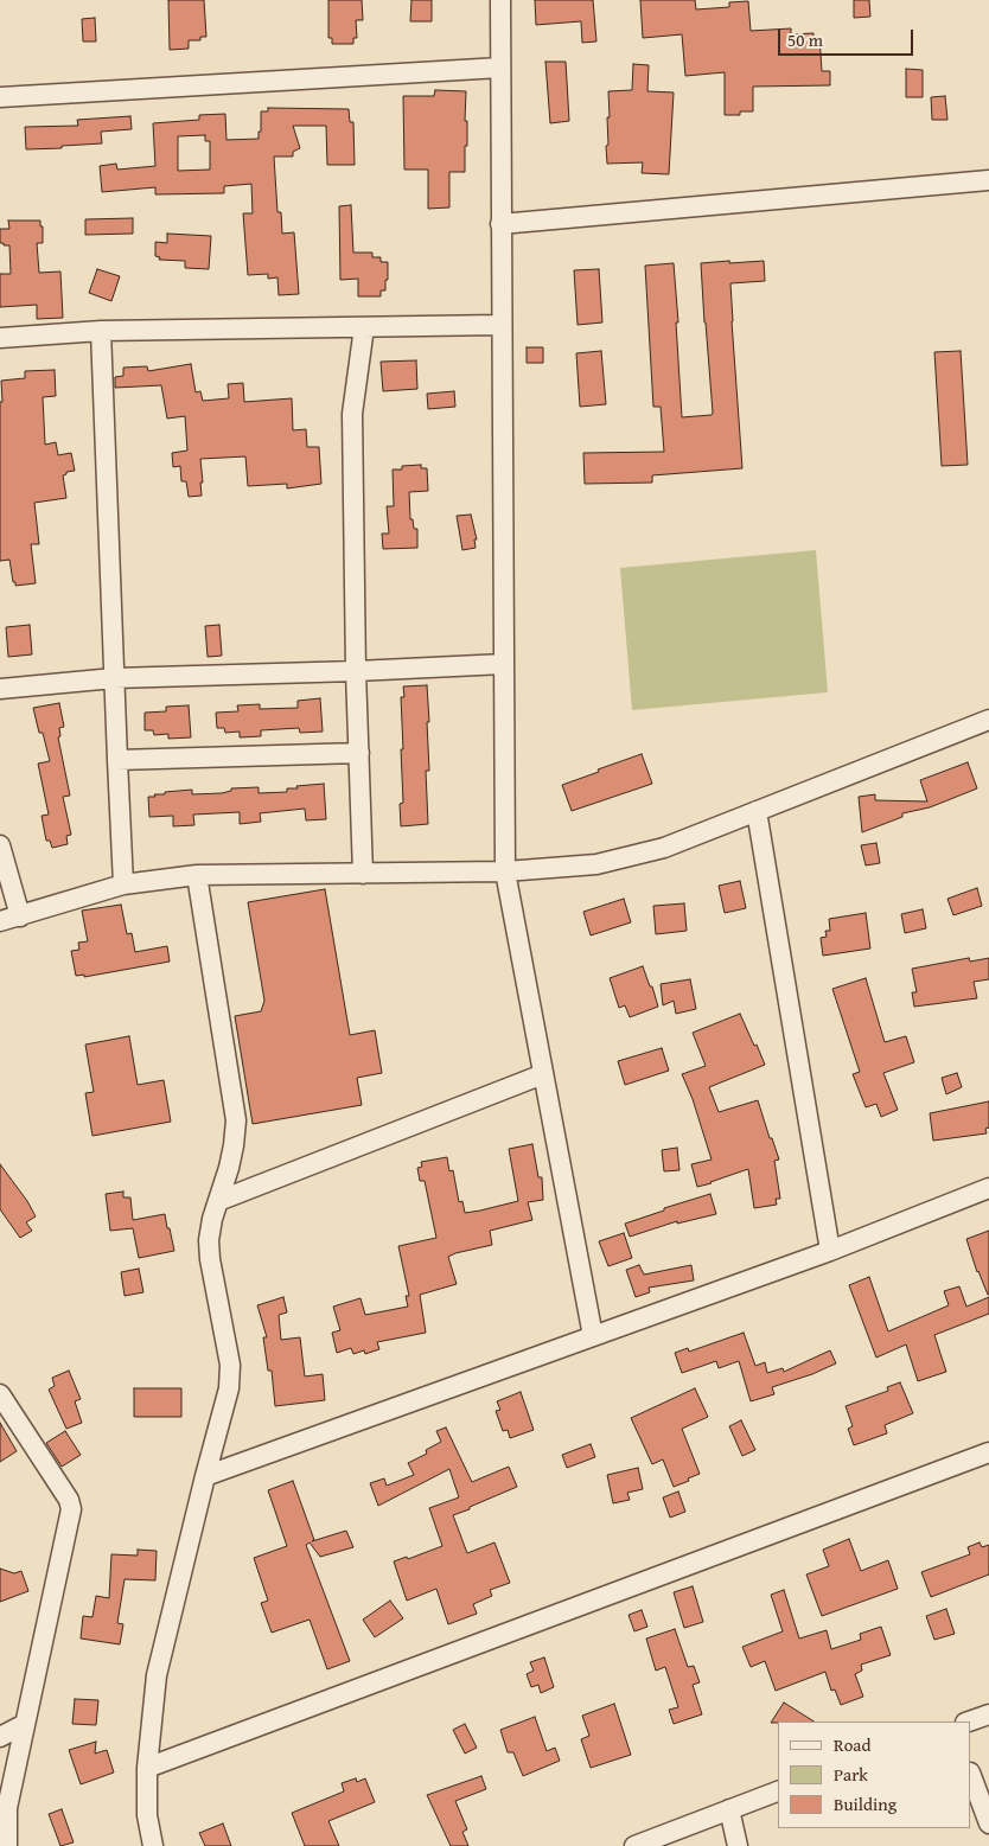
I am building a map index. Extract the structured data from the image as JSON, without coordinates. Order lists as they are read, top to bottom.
{
  "legend": ["Road", "Park", "Building"],
  "scale_bar": "50 m"
}
